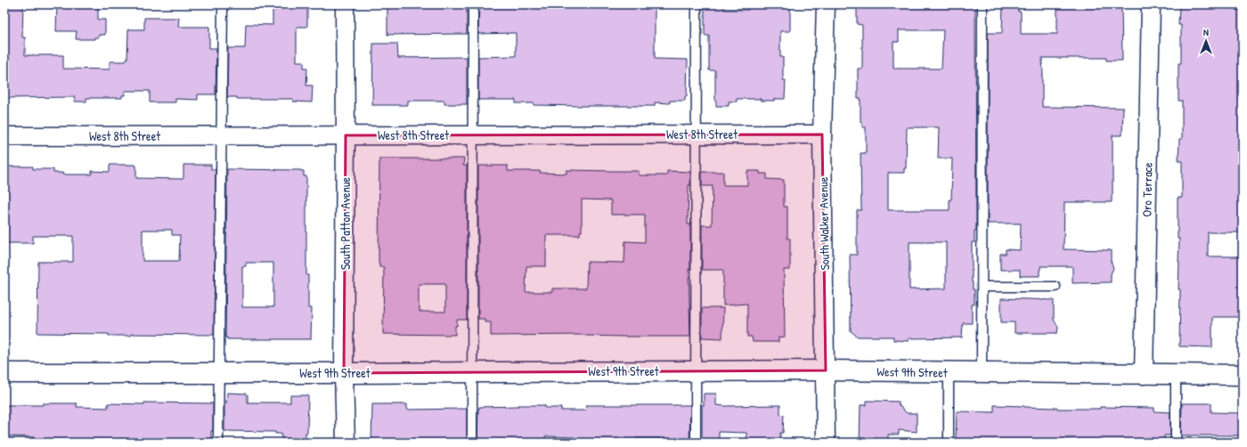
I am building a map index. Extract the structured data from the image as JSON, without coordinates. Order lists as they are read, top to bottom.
{
  "streets": {
    "main road": ["West 9th Street"],
    "street": [
      "West 8th Street",
      "Oro Terrace",
      "South Patton Avenue",
      "South Walker Avenue"
    ]
  },
  "crossings": [
    ["West 8th Street", "South Patton Avenue"],
    ["West 8th Street", "South Walker Avenue"],
    ["Oro Terrace", "West 9th Street"],
    ["South Patton Avenue", "West 9th Street"],
    ["South Walker Avenue", "West 9th Street"]
  ],
  "north": "top"
}
